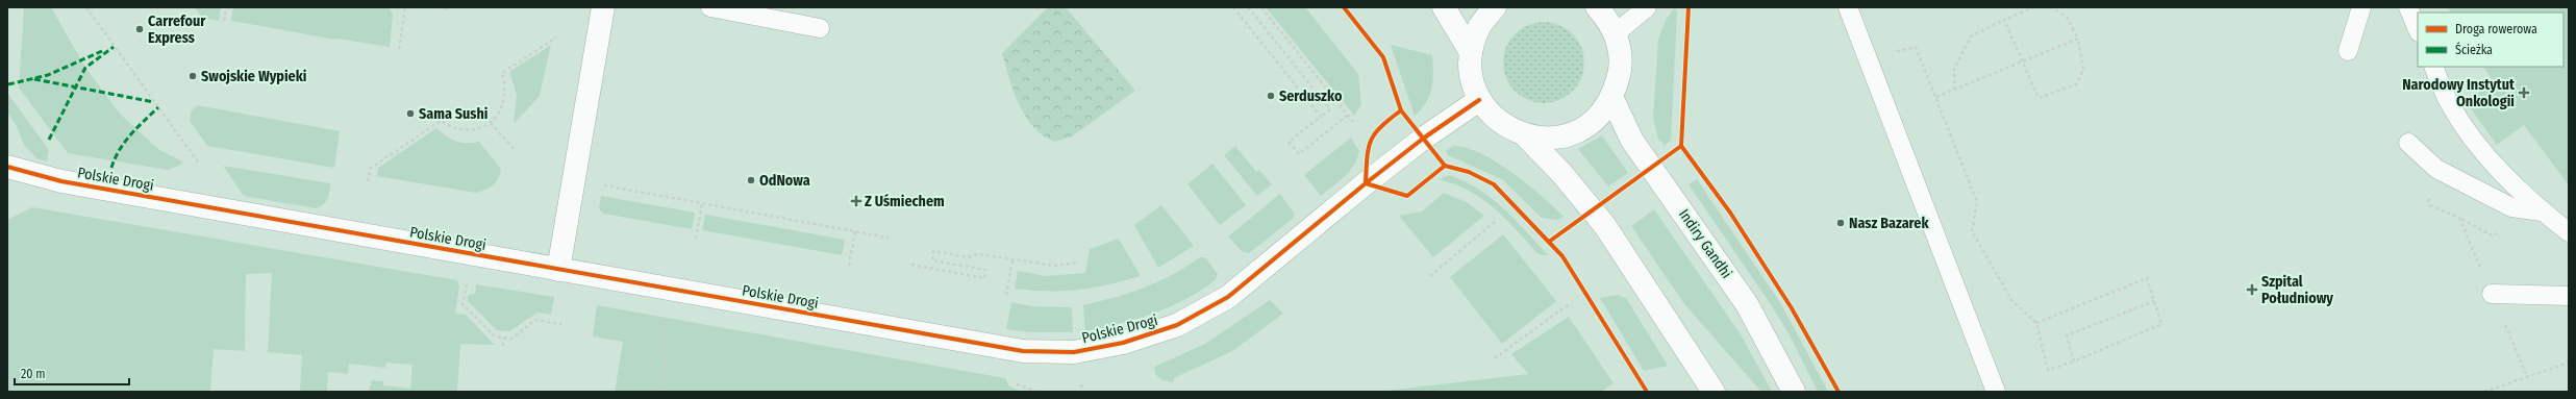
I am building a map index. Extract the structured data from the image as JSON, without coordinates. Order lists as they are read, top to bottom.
{
  "streets": {
    "street": ["Polskie Drogi", "Indiry Gandhi"]
  },
  "places": {
    "other": [
      "Carrefour Express",
      "Swojskie Wypieki",
      "Serduszko",
      "Sama Sushi",
      "OdNowa",
      "Nasz Bazarek"
    ],
    "health": ["Narodowy Instytut Onkologii", "Z Uśmiechem", "Szpital Południowy"]
  },
  "legend": ["Droga rowerowa", "Ścieżka"],
  "scale_bar": "20 m"
}
